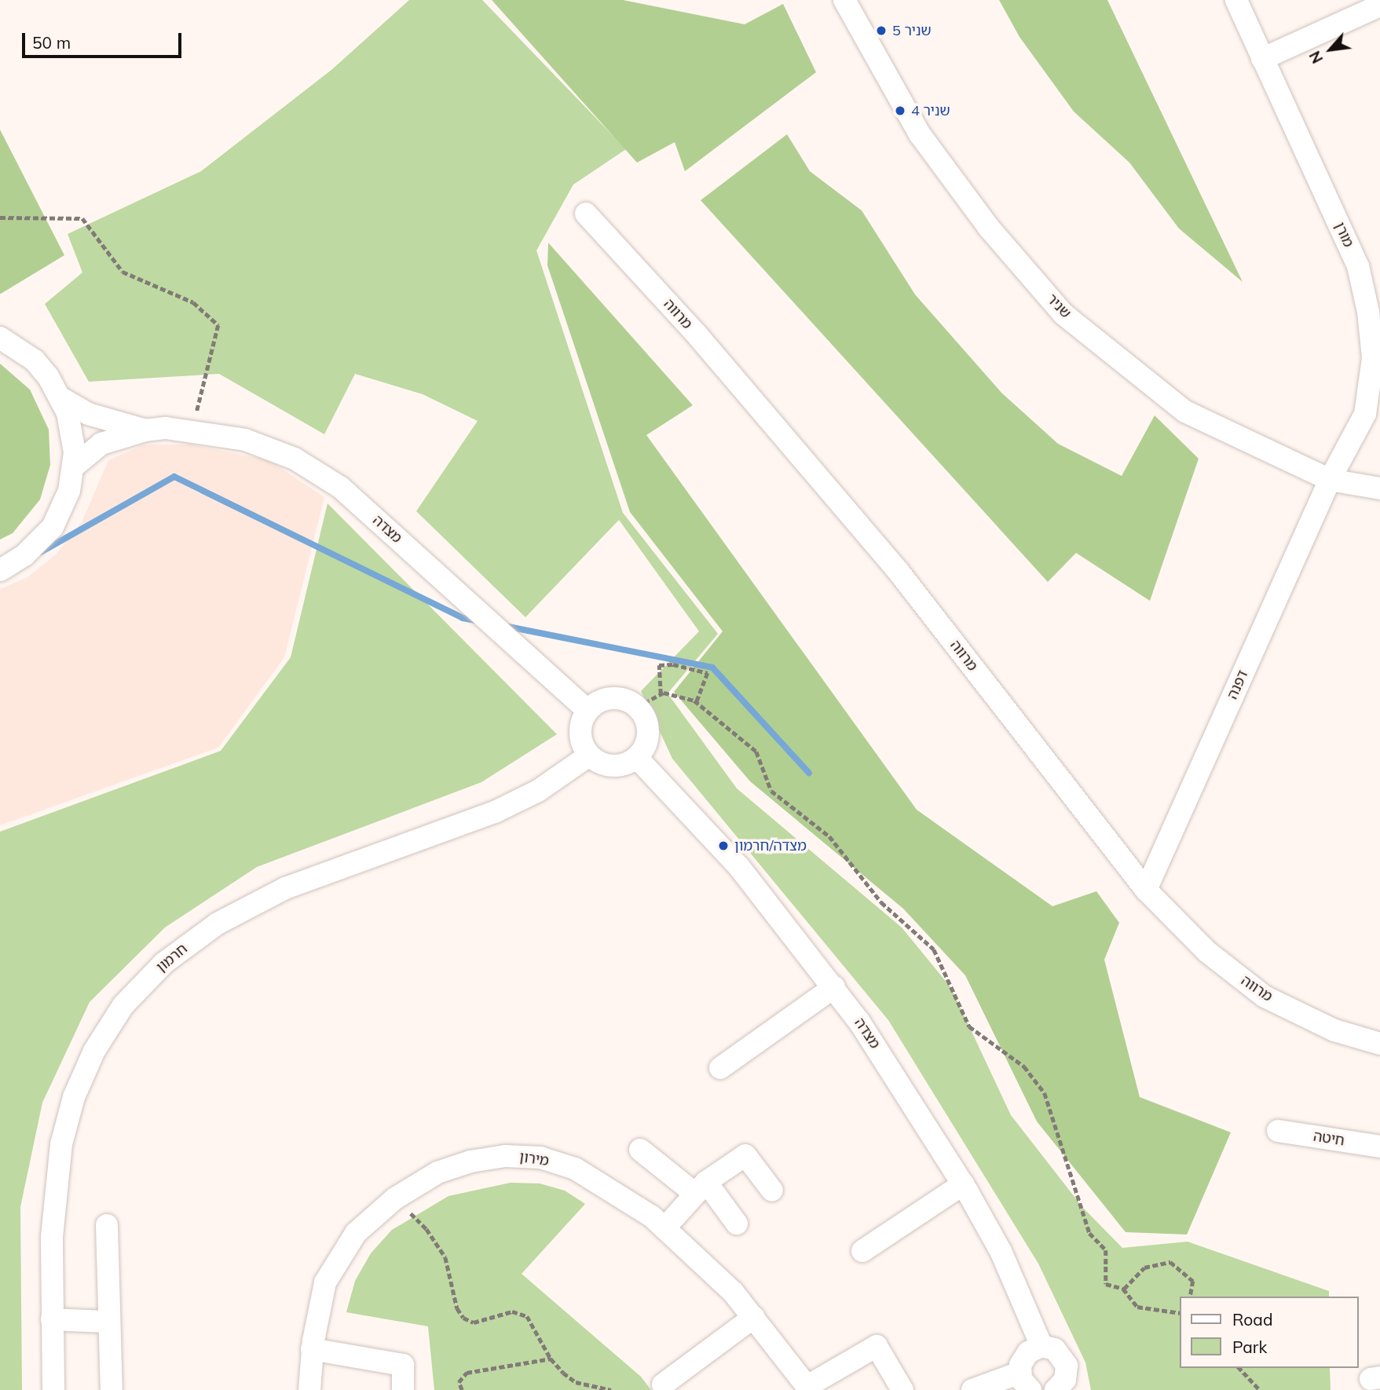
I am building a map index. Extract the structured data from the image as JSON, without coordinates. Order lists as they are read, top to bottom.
{
  "streets": {
    "street": [
      "מורן",
      "שניר",
      "מרווה",
      "מצדה",
      "דפנה",
      "חרמון",
      "חיטה",
      "מירון"
    ]
  },
  "crossings": [
    ["מורן", "שניר"],
    ["מורן", "דפנה"],
    ["שניר", "דפנה"],
    ["מרווה", "דפנה"],
    ["מצדה", "חרמון"]
  ],
  "places": ["שניר 5", "שניר 4", "מצדה/חרמון"],
  "legend": ["Road", "Park"],
  "scale_bar": "50 m",
  "north": "bottom left"
}
